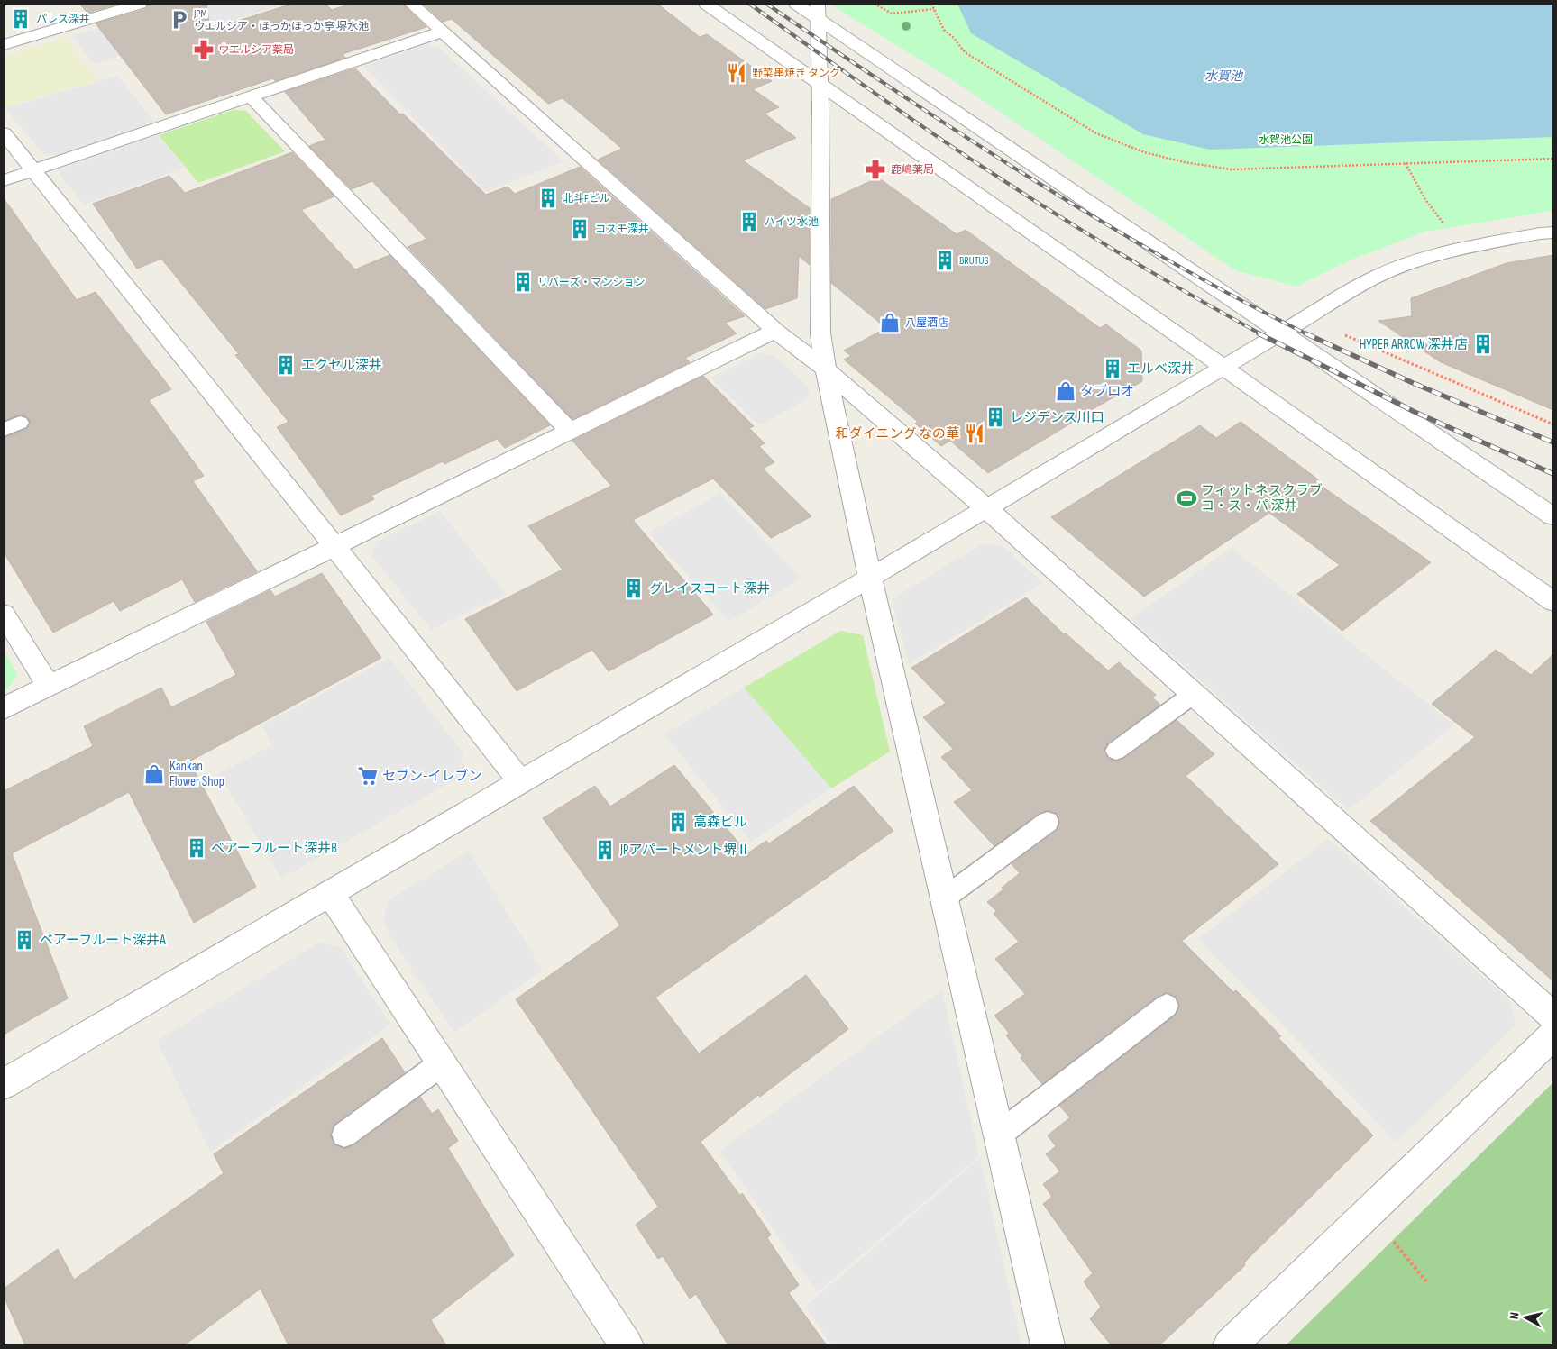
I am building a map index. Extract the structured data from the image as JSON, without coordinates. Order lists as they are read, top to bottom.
{
  "water": ["水賀池"],
  "parks": ["水賀池公園"],
  "places": {
    "building": [
      "パレス深井",
      "北斗Fビル",
      "ハイツ水池",
      "コスモ深井",
      "BRUTUS",
      "リバーズ・マンション",
      "HYPER ARROW 深井店",
      "エクセル深井",
      "エルベ深井",
      "レジデンス川口",
      "グレイスコート深井",
      "高森ビル",
      "ベアーフルート深井B",
      "JPアパートメント堺Ⅱ",
      "ベアーフルート深井A"
    ],
    "parking": ["JPM ウエルシア・ほっかほっか亭 堺水池"],
    "pharmacy": ["ウエルシア薬局", "鹿嶋薬局"],
    "restaurant": ["野菜串焼き タンク", "和ダイニング なの華"],
    "shop": ["八屋酒店", "タブロオ", "Kankan Flower Shop"],
    "sports": ["フィットネスクラブ コ・ス・パ 深井"],
    "supermarket": ["セブン-イレブン"]
  },
  "north": "left"
}
